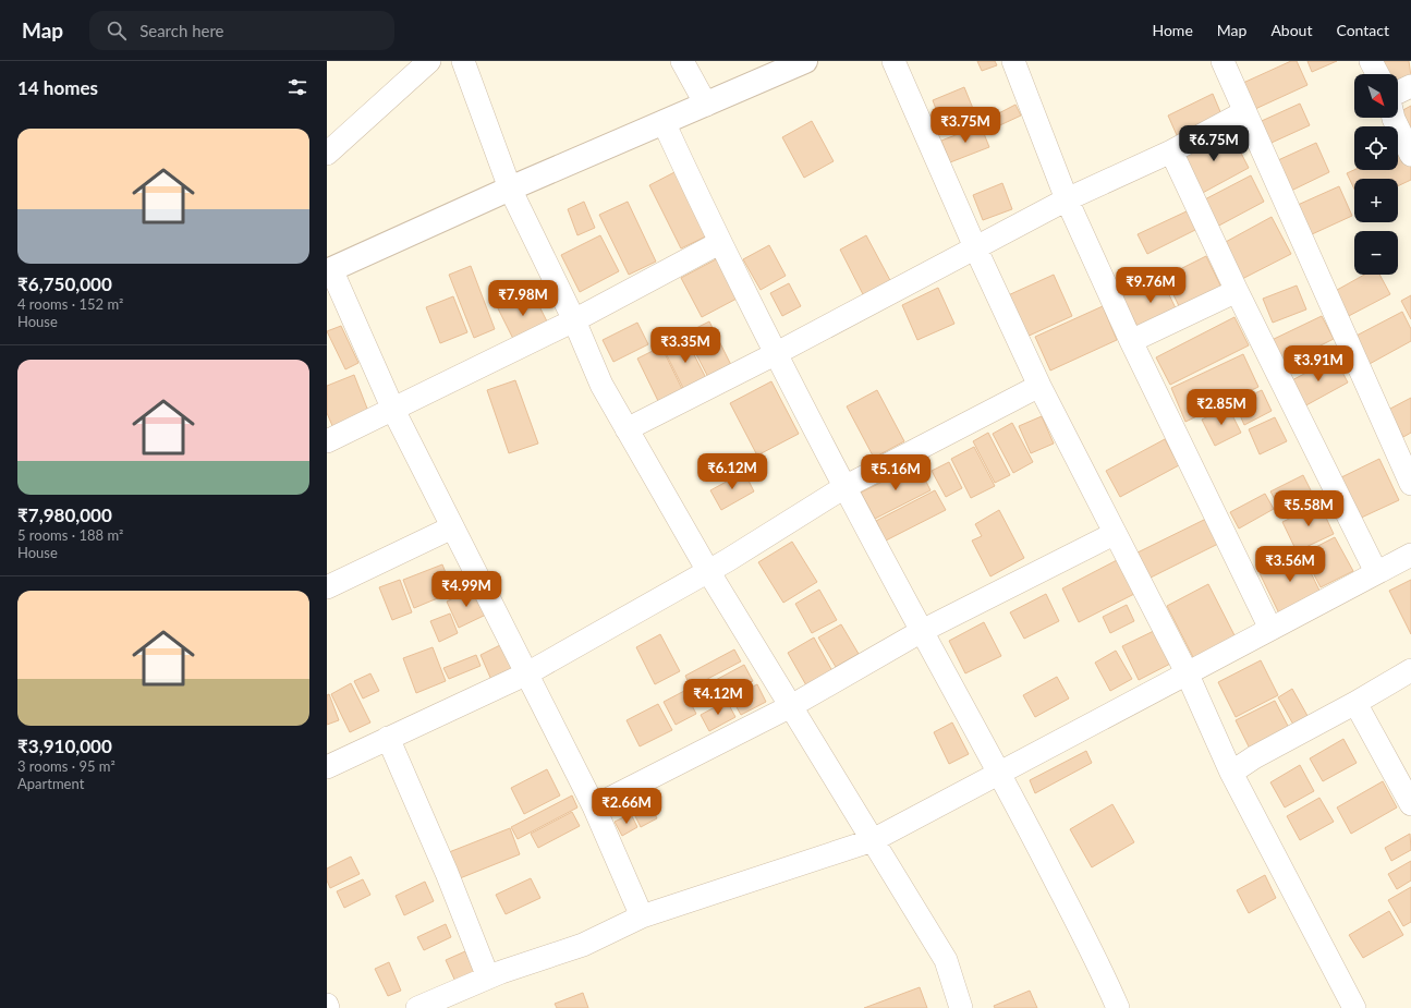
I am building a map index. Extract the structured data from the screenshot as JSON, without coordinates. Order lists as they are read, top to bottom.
{
  "north": "bottom right",
  "page": {
    "header": "Map",
    "search": "Search here",
    "nav": [
      "Home",
      "Map",
      "About",
      "Contact"
    ],
    "heading": "14 homes",
    "map_buttons": ["+", "−"],
    "price": [
      "₹3.75M",
      "₹6.75M",
      "₹9.76M",
      "₹7.98M",
      "₹3.35M",
      "₹3.91M",
      "₹2.85M",
      "₹6.12M",
      "₹5.16M",
      "₹5.58M",
      "₹3.56M",
      "₹4.99M",
      "₹4.12M",
      "₹2.66M"
    ],
    "list": [
      {
        "name": "₹6,750,000",
        "note": "4 rooms · 152 m² · House"
      },
      {
        "name": "₹7,980,000",
        "note": "5 rooms · 188 m² · House"
      },
      {
        "name": "₹3,910,000",
        "note": "3 rooms · 95 m² · Apartment"
      }
    ]
  }
}
